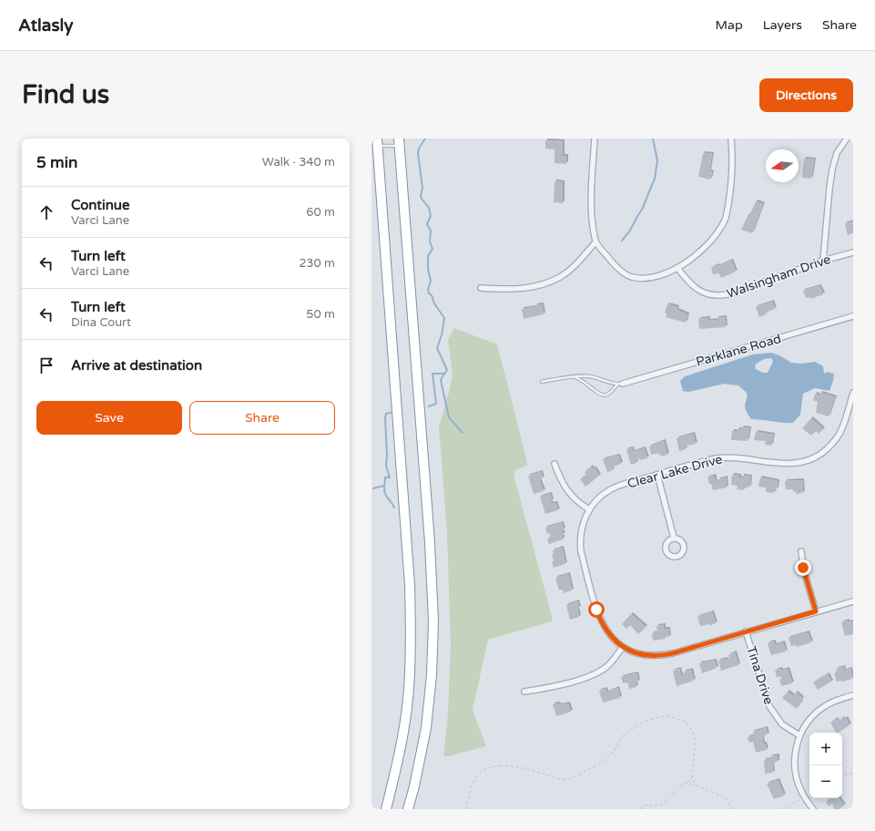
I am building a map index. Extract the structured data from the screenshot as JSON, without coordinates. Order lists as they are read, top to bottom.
{
  "streets": {
    "street": [
      "Walsingham Drive",
      "Parklane Road",
      "Clear Lake Drive",
      "Tina Drive"
    ]
  },
  "north": "left",
  "page": {
    "header": "Atlasly",
    "nav": ["Map", "Layers", "Share"],
    "buttons": [
      "Directions",
      ["Save", "Share"]
    ],
    "title": "Find us",
    "heading": ["5 min", "Walk · 340 m"],
    "list": [
      ["Continue", "Varci Lane", "60 m"],
      ["Turn left", "Varci Lane", "230 m"],
      ["Turn left", "Dina Court", "50 m"],
      "Arrive at destination"
    ],
    "map_buttons": ["+", "−"]
  }
}
